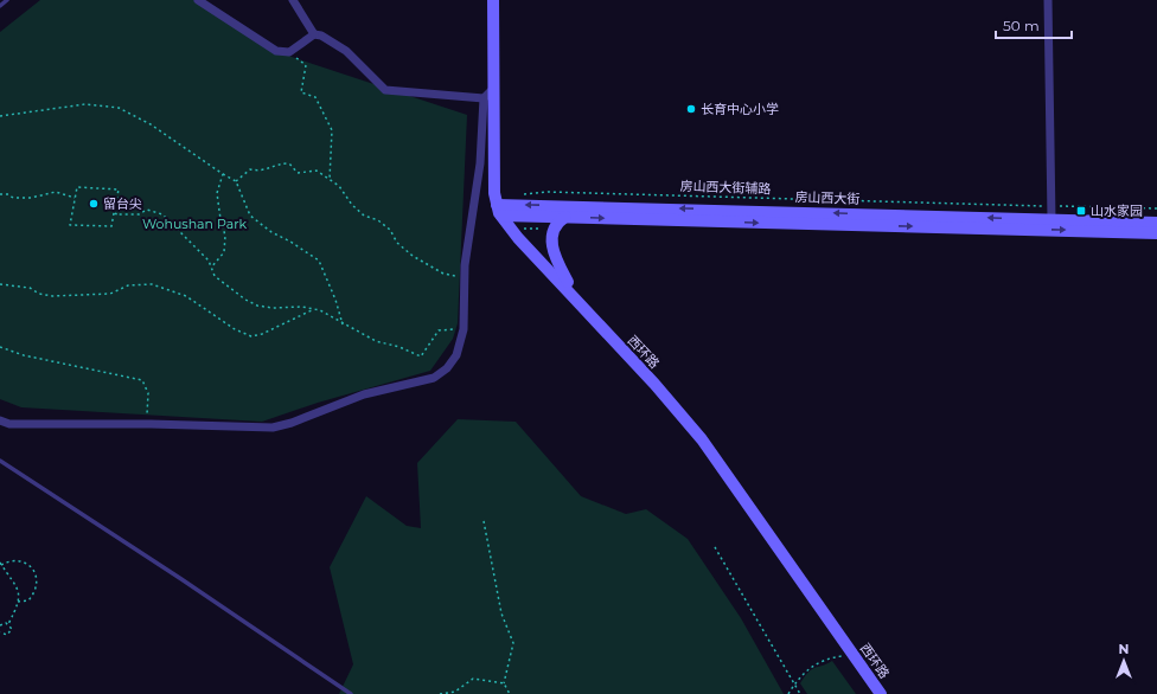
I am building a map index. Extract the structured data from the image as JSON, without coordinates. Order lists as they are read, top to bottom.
{
  "streets": {
    "main road": ["房山西大街", "西环路"],
    "path": ["房山西大街辅路"]
  },
  "crossings": [
    ["房山西大街辅路", "房山西大街"],
    ["房山西大街辅路", "西环路"],
    ["房山西大街", "西环路"]
  ],
  "parks": ["Wohushan Park"],
  "places": {
    "other": ["长育中心小学", "留台尖"],
    "transit": ["山水家园"]
  },
  "scale_bar": "50 m",
  "north": "top"
}
